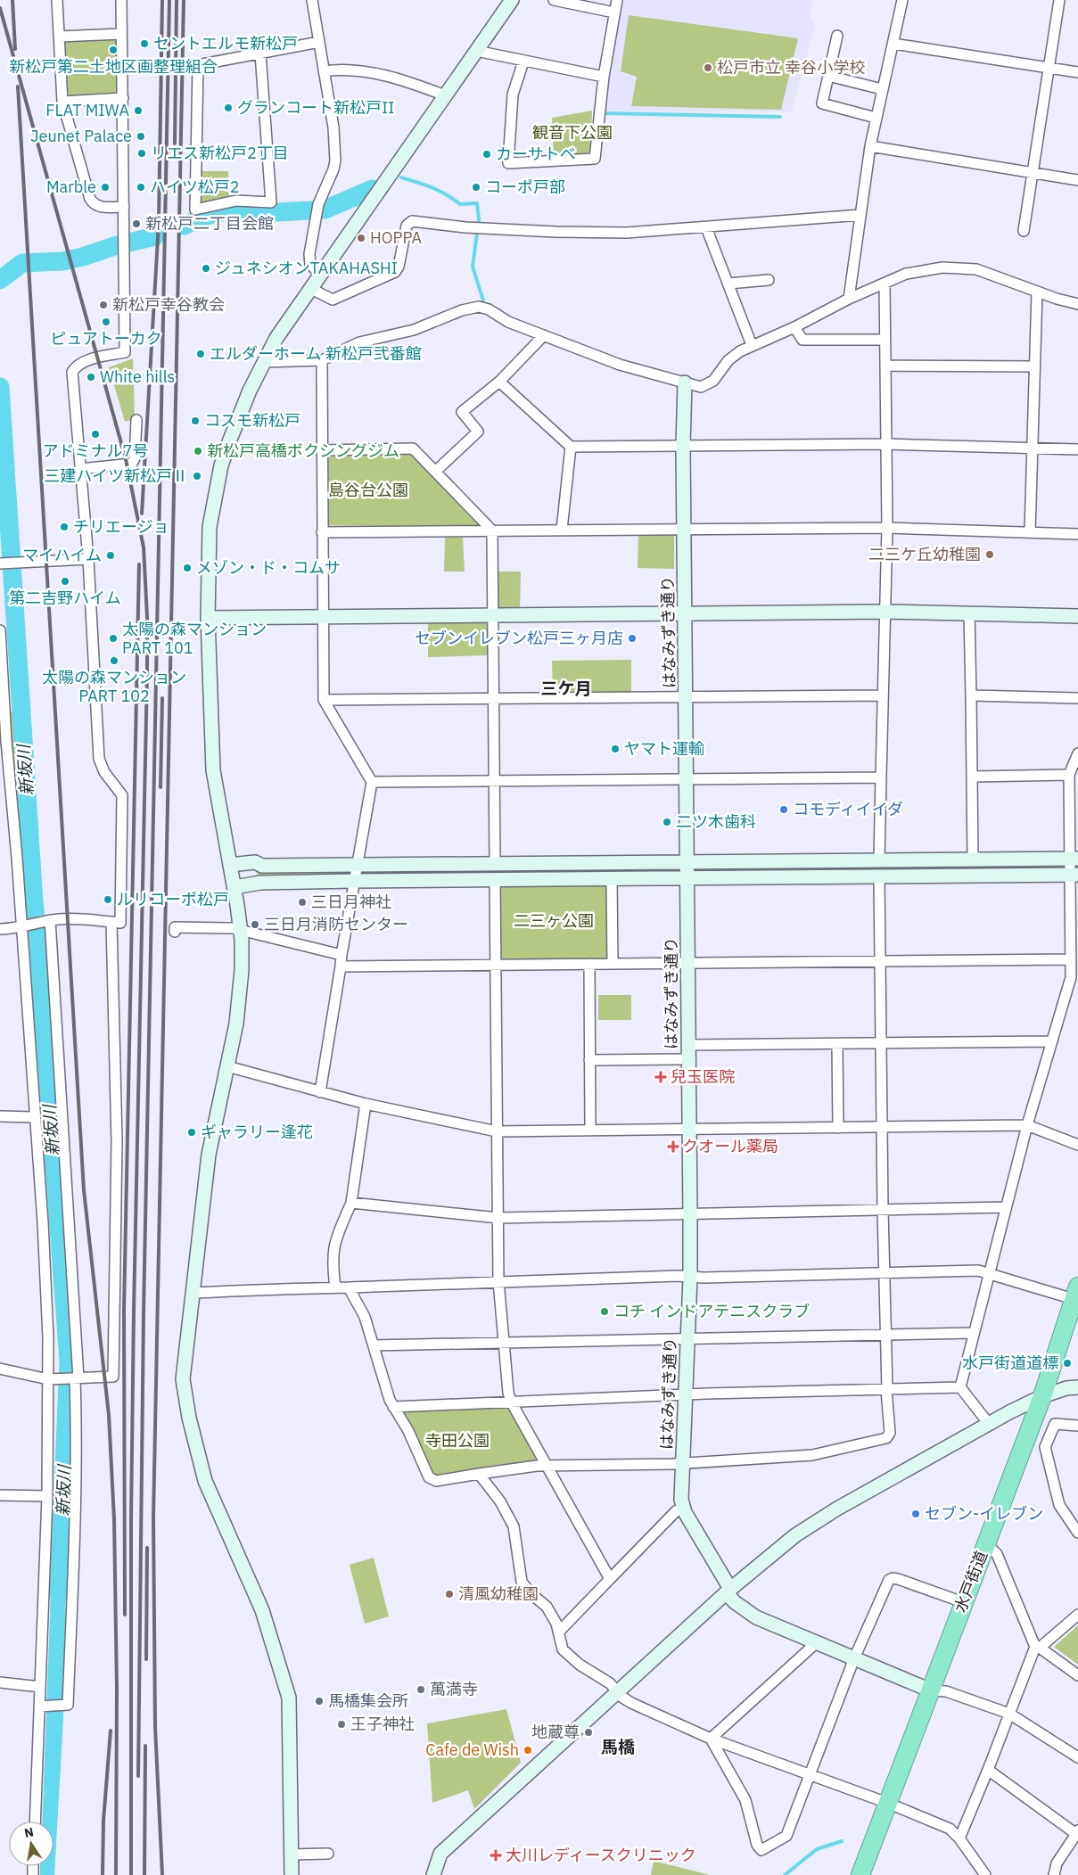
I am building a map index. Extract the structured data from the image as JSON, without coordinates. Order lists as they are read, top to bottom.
{
  "streets": {
    "highway": ["水戸街道"],
    "street": ["はなみずき通り"]
  },
  "crossings": [
    ["はなみずき通り", "水戸街道"]
  ],
  "districts": ["三ケ月", "馬橋"],
  "water": ["新坂川"],
  "parks": [
    "観音下公園",
    "島谷台公園",
    "二三ヶ公園",
    "寺田公園"
  ],
  "places": {
    "other": [
      "セントエルモ新松戸",
      "新松戸第二土地区画整理組合",
      "松戸市立 幸谷小学校",
      "グランコート新松戸II",
      "FLAT MIWA",
      "Jeunet Palace",
      "リエス新松戸2丁目",
      "カーサトベ",
      "Marble",
      "ハイツ松戸2",
      "コーポ戸部",
      "新松戸二丁目会館",
      "HOPPA",
      "ジュネシオンTAKAHASHI",
      "新松戸幸谷教会",
      "ピュアトーカク",
      "エルダーホーム 新松戸弐番館",
      "White hills",
      "コスモ新松戸",
      "アドミナル7号",
      "新松戸高橋ボクシングジム",
      "三建ハイツ新松戸Ⅱ",
      "チリエージョ",
      "二三ケ丘幼稚園",
      "マイハイム",
      "メゾン・ド・コムサ",
      "第二吉野ハイム",
      "太陽の森マンション PART 101",
      "セブンイレブン松戸三ヶ月店",
      "太陽の森マンション PART 102",
      "ヤマト運輸",
      "コモディイイダ",
      "二ツ木歯科",
      "ルリコーポ松戸",
      "三日月神社",
      "三日月消防センター",
      "ギャラリー逢花",
      "コチ インドアテニスクラブ",
      "水戸街道道標",
      "セブン-イレブン",
      "清風幼稚園",
      "萬満寺",
      "馬橋集会所",
      "王子神社",
      "地蔵尊",
      "Cafe de Wish"
    ],
    "health": ["兒玉医院", "クオール薬局", "大川レディースクリニック"]
  },
  "north": "top"
}
